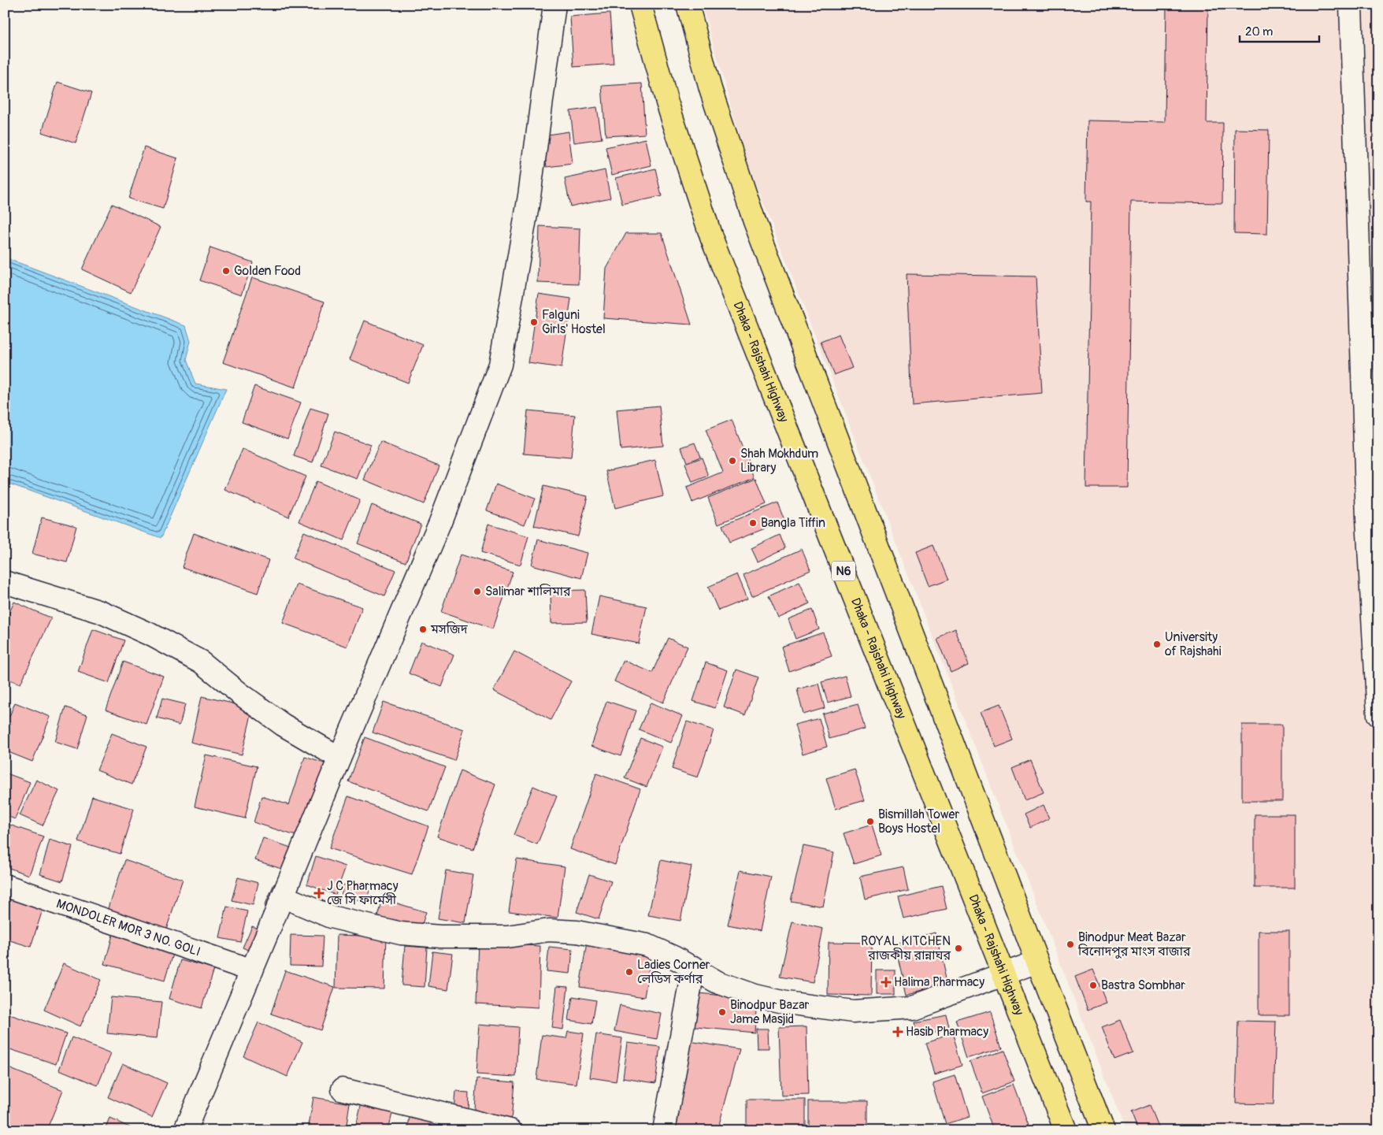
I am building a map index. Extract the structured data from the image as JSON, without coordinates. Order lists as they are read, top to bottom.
{
  "streets": {
    "highway": ["Dhaka - Rajshahi Highway", "N6"],
    "street": ["MONDOLER MOR 3 NO. GOLI"]
  },
  "places": {
    "other": [
      "Golden Food",
      "Falguni Girls' Hostel",
      "Shah Mokhdum Library",
      "Bangla Tiffin",
      "Salimar শালিমার",
      "মসজিদ",
      "University of Rajshahi",
      "Bismillah Tower Boys Hostel",
      "Binodpur Meat Bazar বিনোদপুর মাংস বাজার",
      "ROYAL KITCHEN রাজকীয় রান্নাঘর",
      "Ladies Corner লেডিস কর্ণার",
      "Bastra Sombhar",
      "Binodpur Bazar Jame Masjid"
    ],
    "health": ["J C Pharmacy জে সি ফার্মেসী", "Halima Pharmacy", "Hasib Pharmacy"]
  },
  "scale_bar": "20 m"
}
